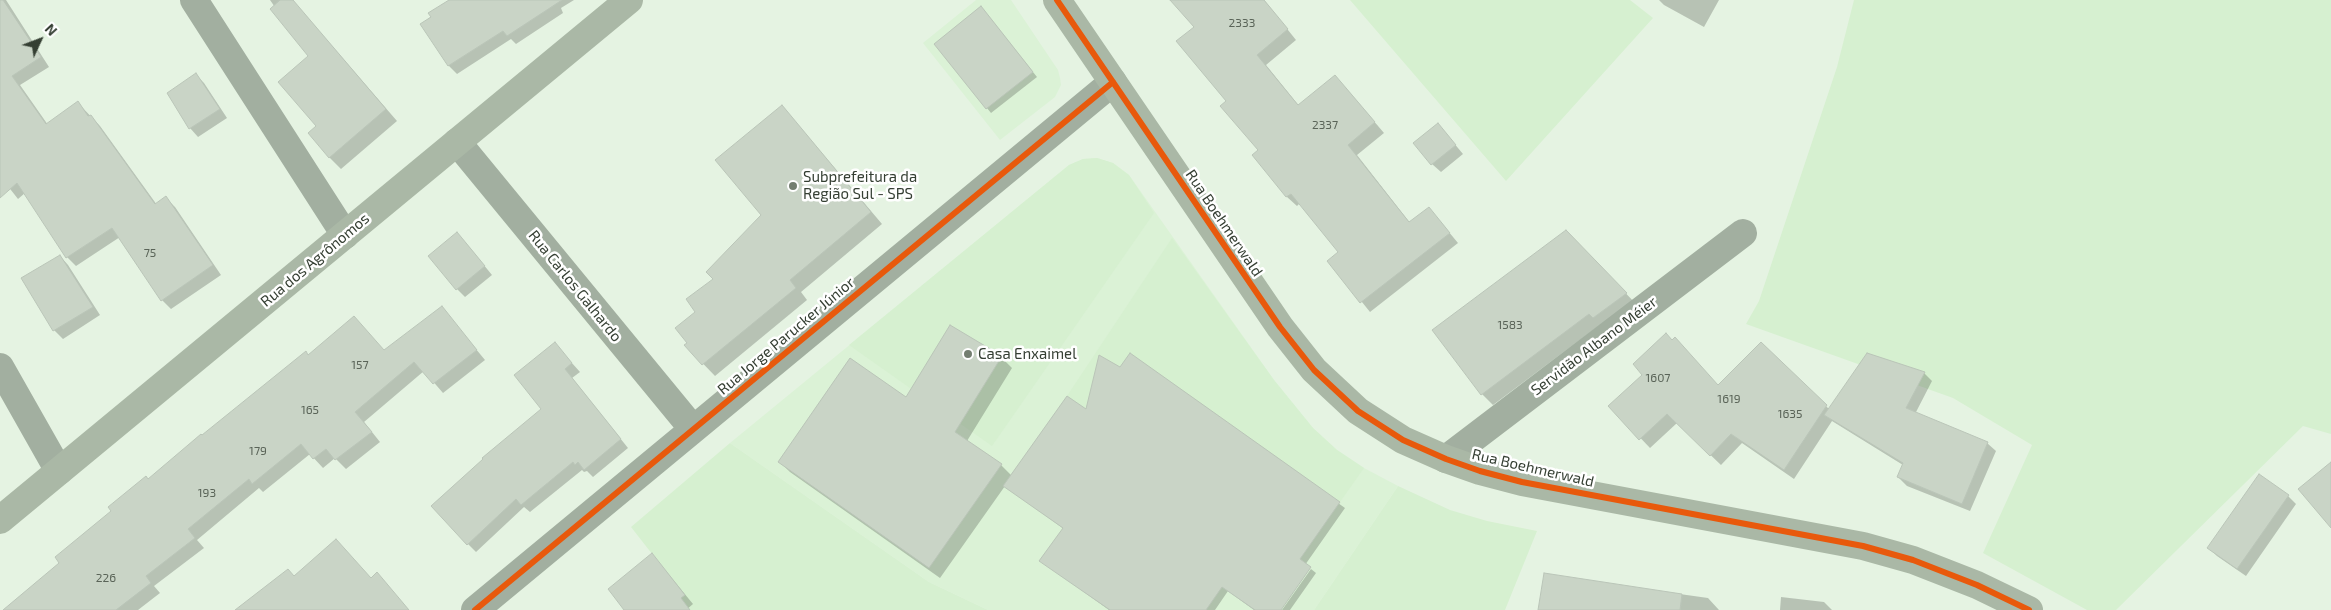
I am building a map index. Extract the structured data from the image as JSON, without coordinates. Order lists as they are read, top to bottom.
{
  "streets": {
    "main road": ["Rua Boehmerwald", "Rua dos Agrônomos"],
    "street": ["Rua Carlos Galhardo", "Rua Jorge Parucker Júnior", "Servidão Albano Méier"]
  },
  "crossings": [
    ["Rua Boehmerwald", "Rua Jorge Parucker Júnior"],
    ["Rua Boehmerwald", "Servidão Albano Méier"],
    ["Rua dos Agrônomos", "Rua Carlos Galhardo"],
    ["Rua Carlos Galhardo", "Rua Jorge Parucker Júnior"]
  ],
  "places": ["Subprefeitura da Região Sul - SPS", "Casa Enxaimel"],
  "house_numbers": [
    "2333",
    "2337",
    "75",
    "1583",
    "157",
    "1607",
    "1619",
    "165",
    "1635",
    "179",
    "193",
    "226"
  ],
  "north": "top right"
}
